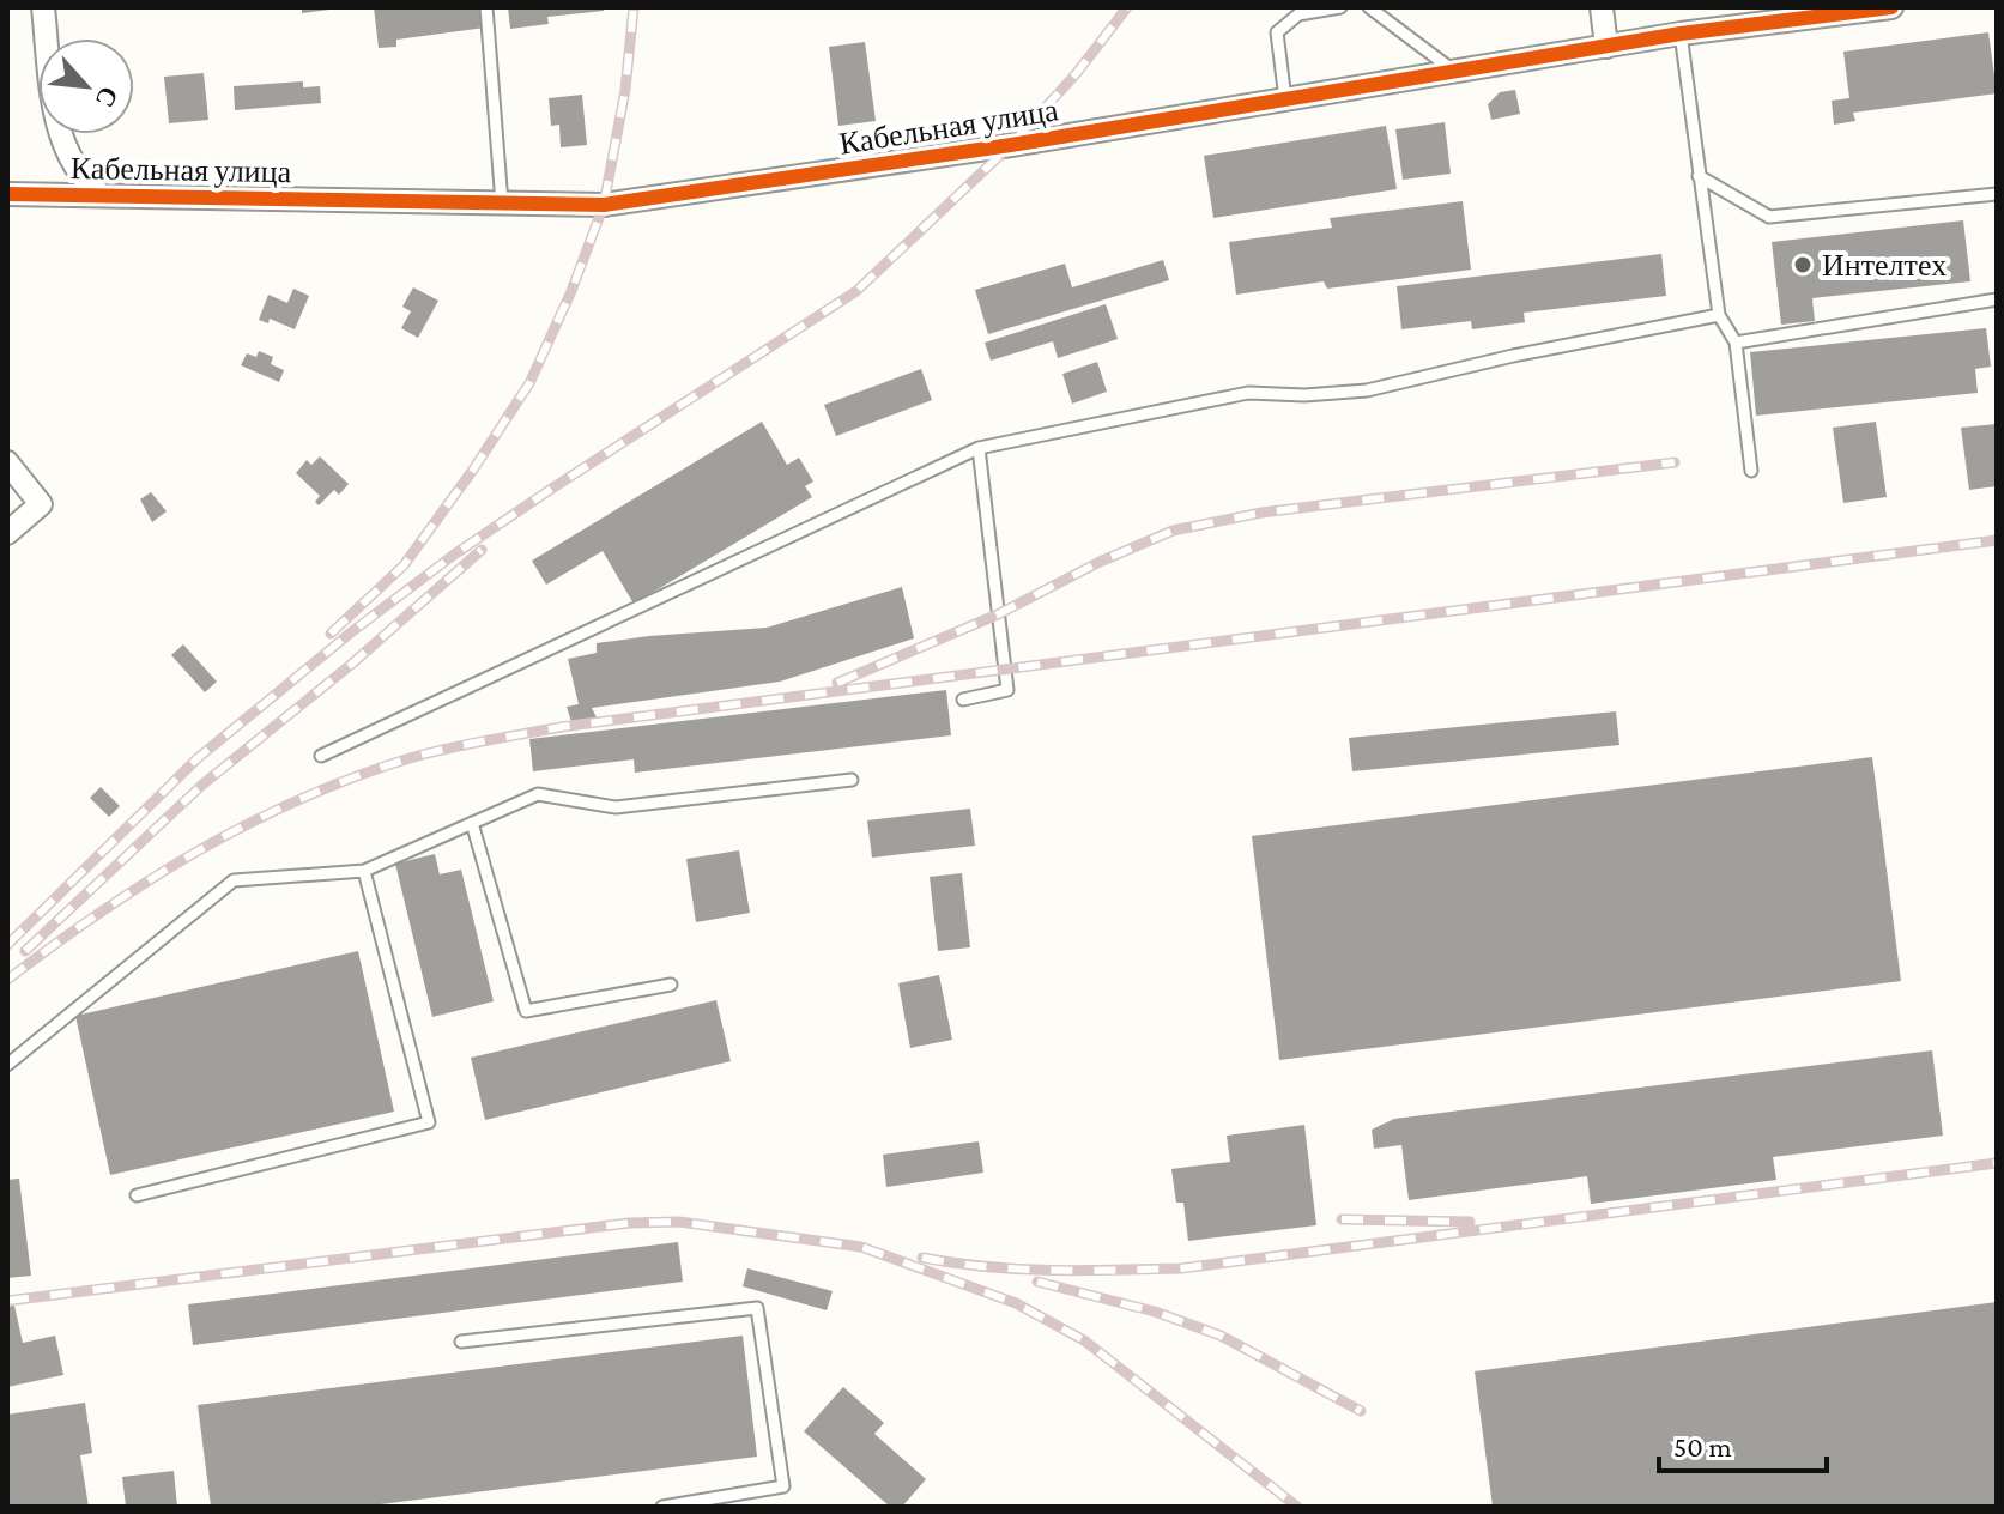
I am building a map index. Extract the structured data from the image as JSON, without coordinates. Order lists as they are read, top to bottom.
{
  "streets": {
    "street": ["Кабельная улица"]
  },
  "places": ["Интелтех"],
  "scale_bar": "50 m",
  "north": "bottom right"
}
